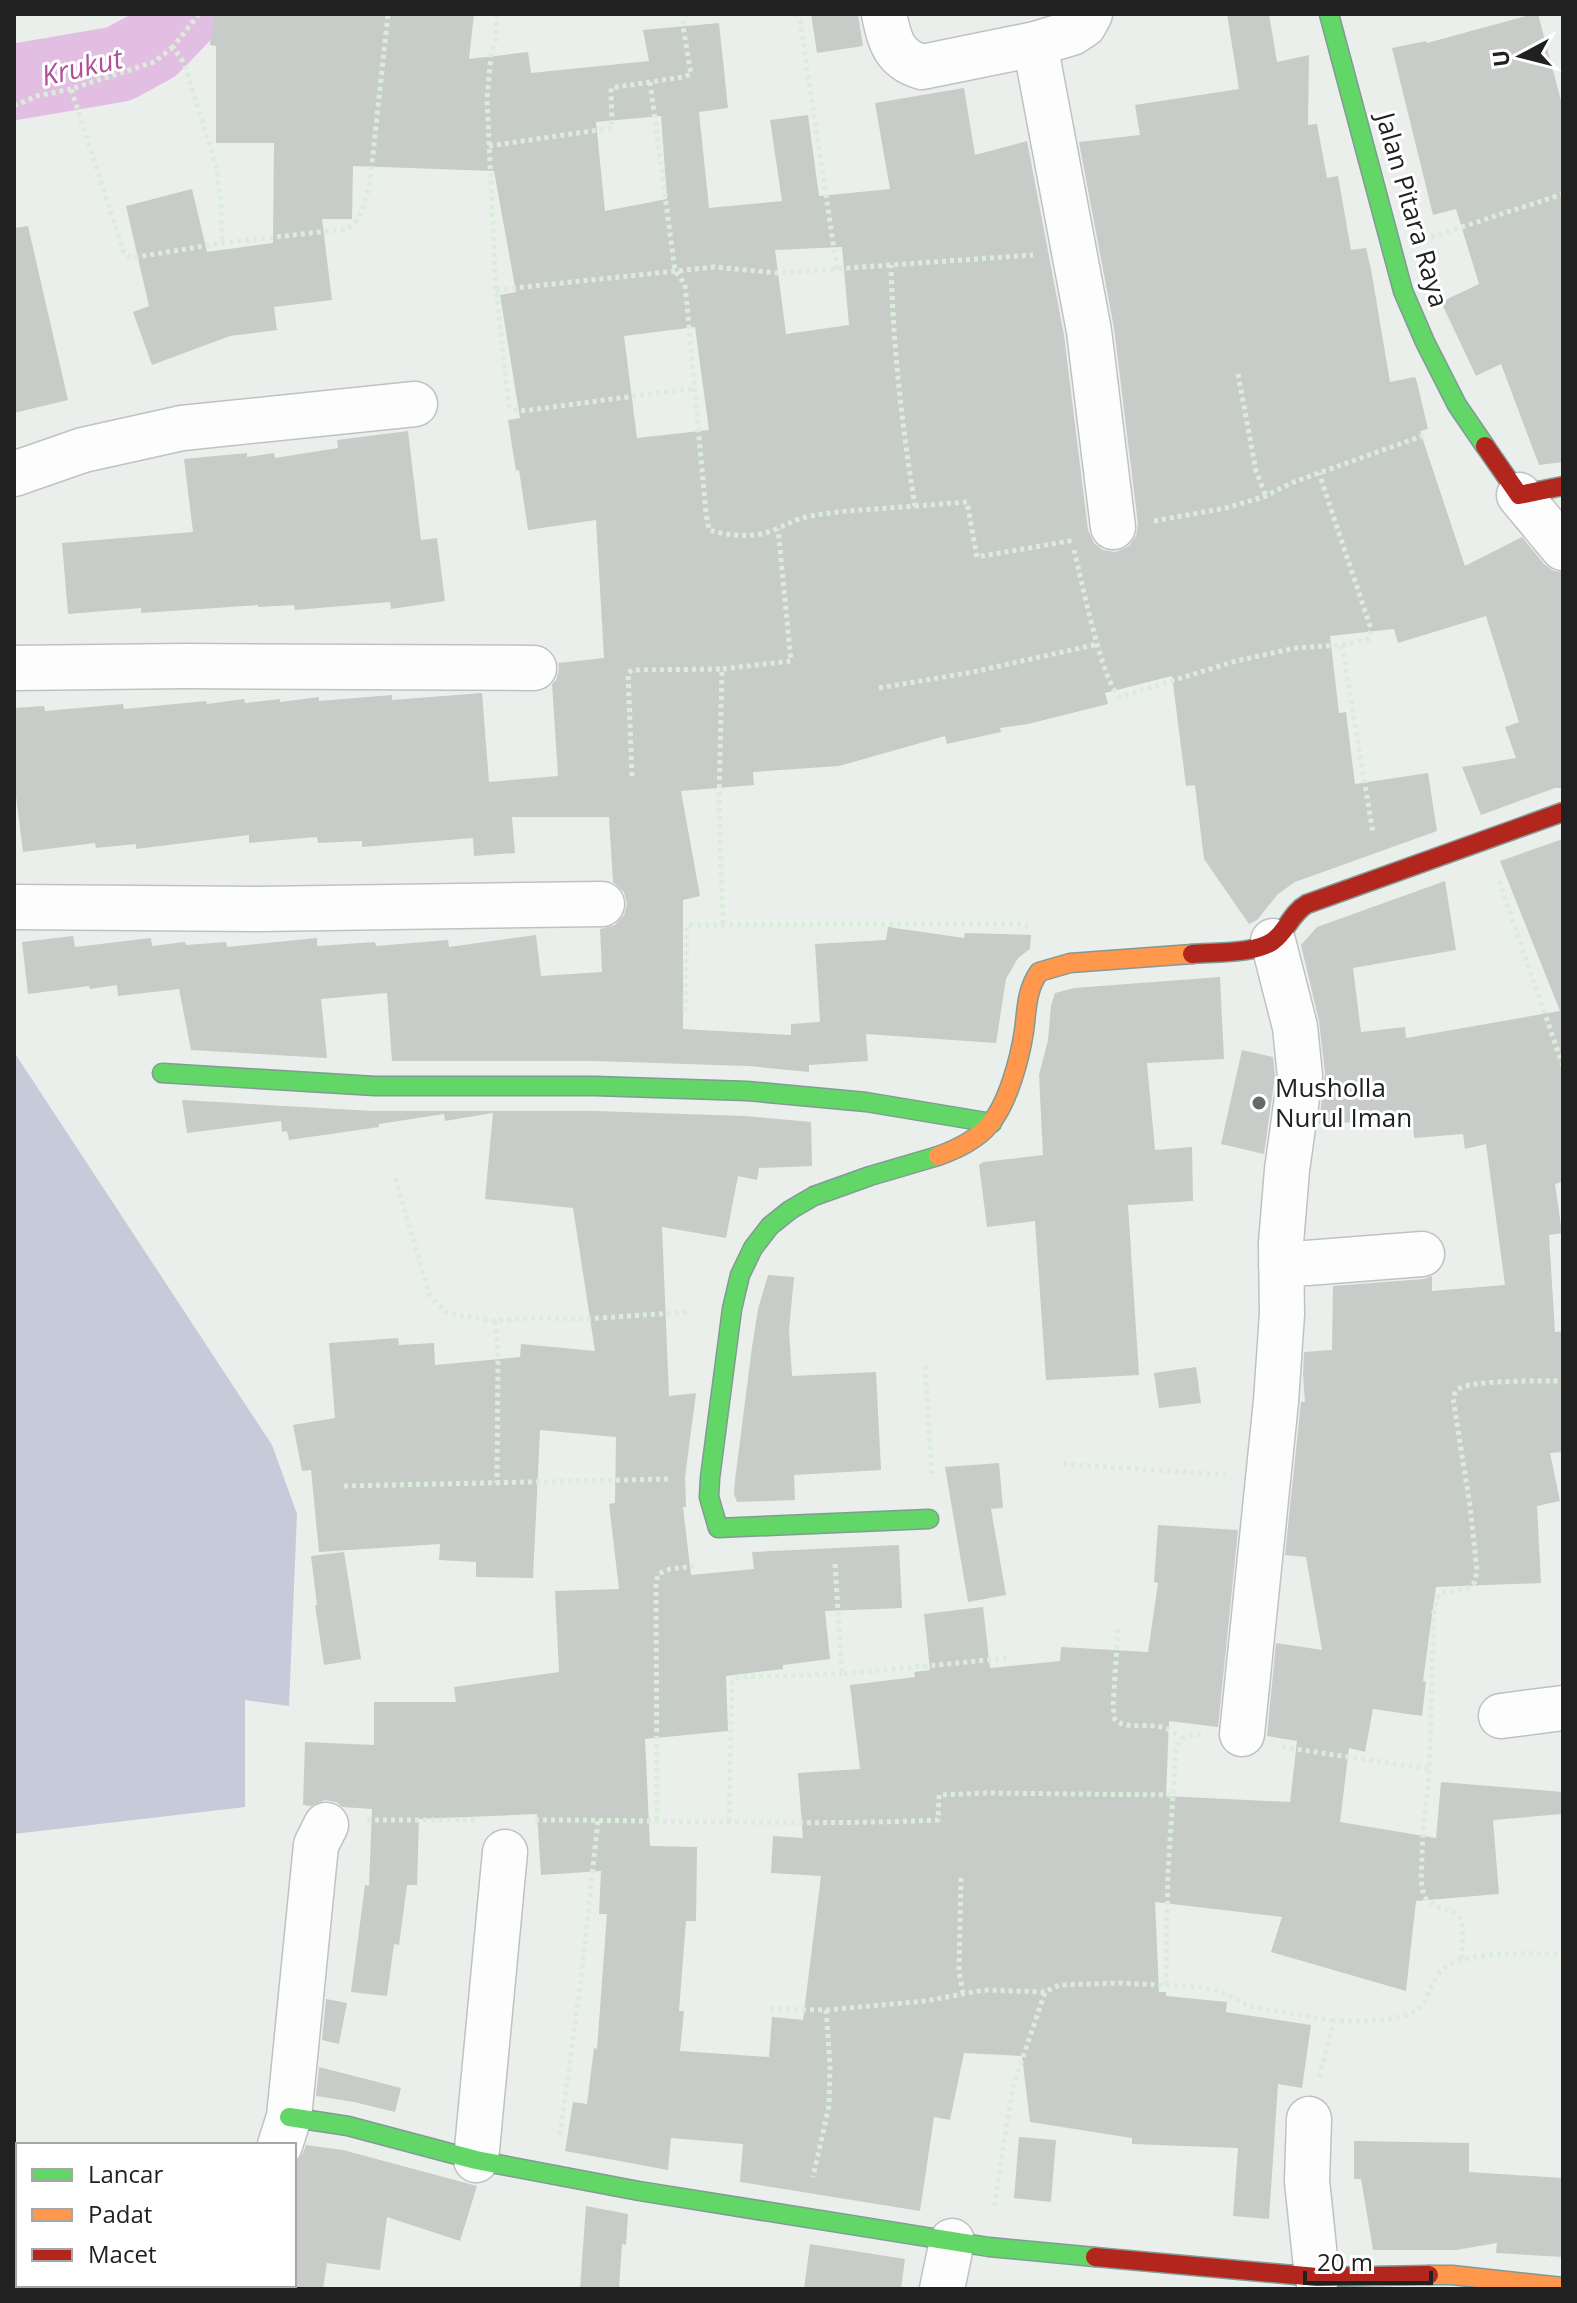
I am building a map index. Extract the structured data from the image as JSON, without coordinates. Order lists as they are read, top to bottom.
{
  "streets": {
    "street": ["Jalan Pitara Raya"]
  },
  "water": ["Krukut"],
  "places": ["Musholla Nurul Iman"],
  "legend": ["Lancar", "Padat", "Macet"],
  "scale_bar": "20 m",
  "north": "left"
}
